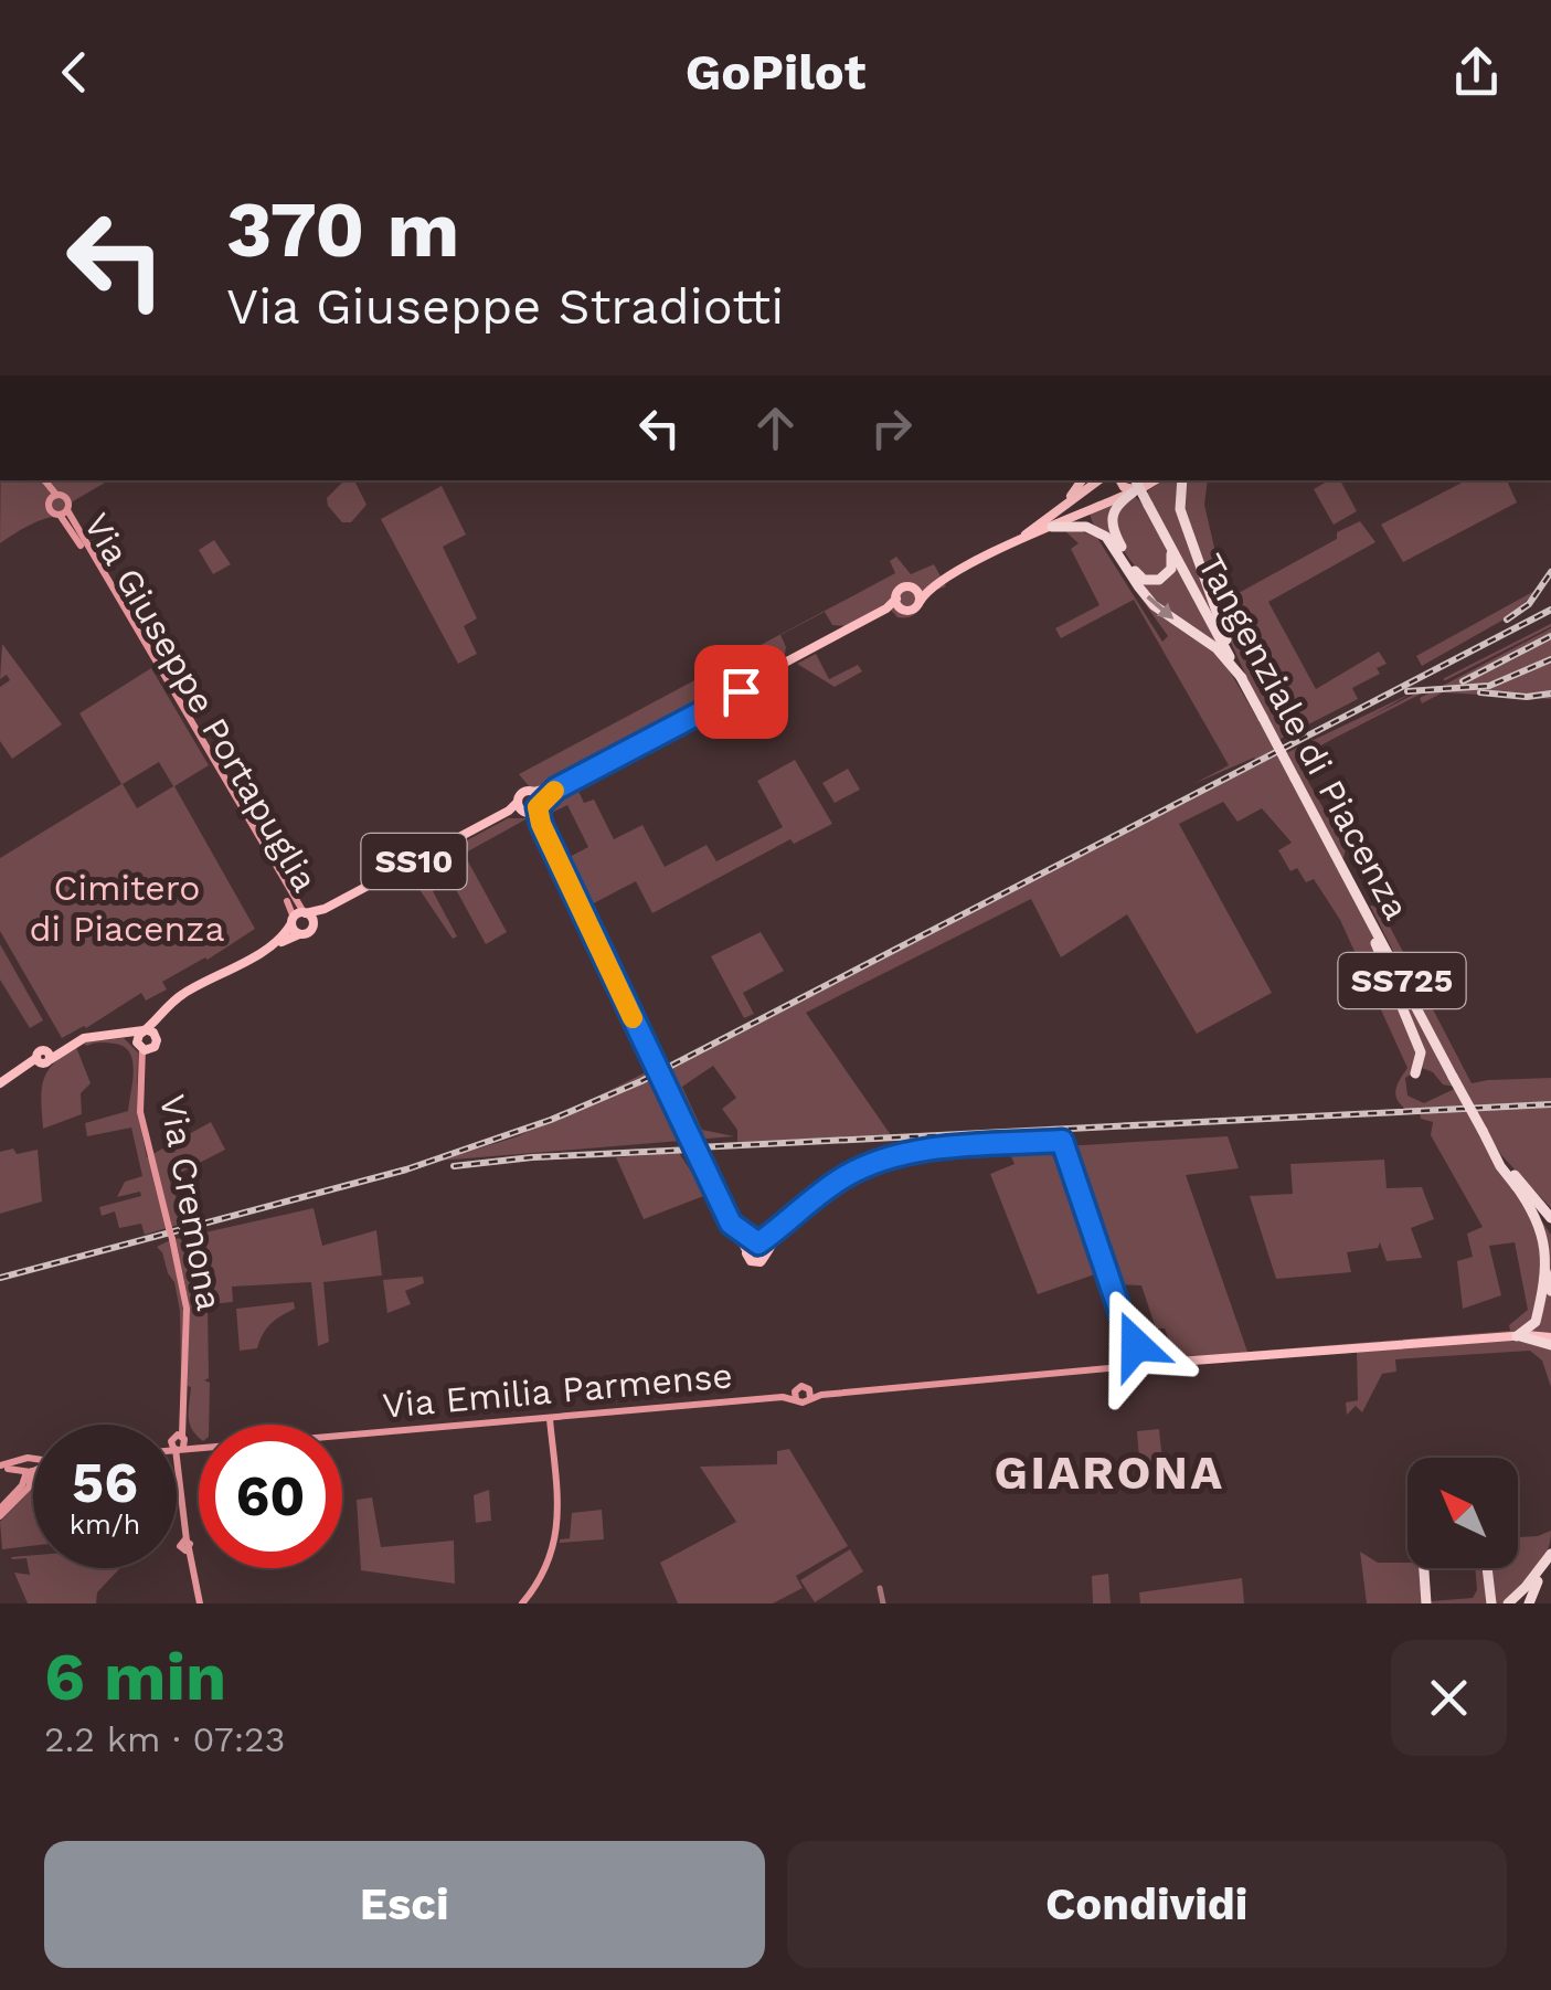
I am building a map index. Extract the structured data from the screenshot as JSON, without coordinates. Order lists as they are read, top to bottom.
{
  "streets": {
    "highway": ["Tangenziale di Piacenza", "SS725"],
    "main road": [
      "Via Giuseppe Portapuglia",
      "SS10",
      "Via Cremona",
      "Via Emilia Parmense"
    ]
  },
  "crossings": [
    ["Via Giuseppe Portapuglia", "SS10"],
    ["SS10", "Via Cremona"],
    ["Via Cremona", "Via Emilia Parmense"]
  ],
  "districts": ["GIARONA"],
  "parks": ["Cimitero di Piacenza"],
  "north": "top left",
  "page": {
    "header": "GoPilot",
    "turn": ["370 m", "Via Giuseppe Stradiotti"],
    "speed": "56 km/h",
    "limit": "60",
    "heading": ["6 min", "2.2 km · 07:23"],
    "buttons": ["Esci", "Condividi"]
  }
}
